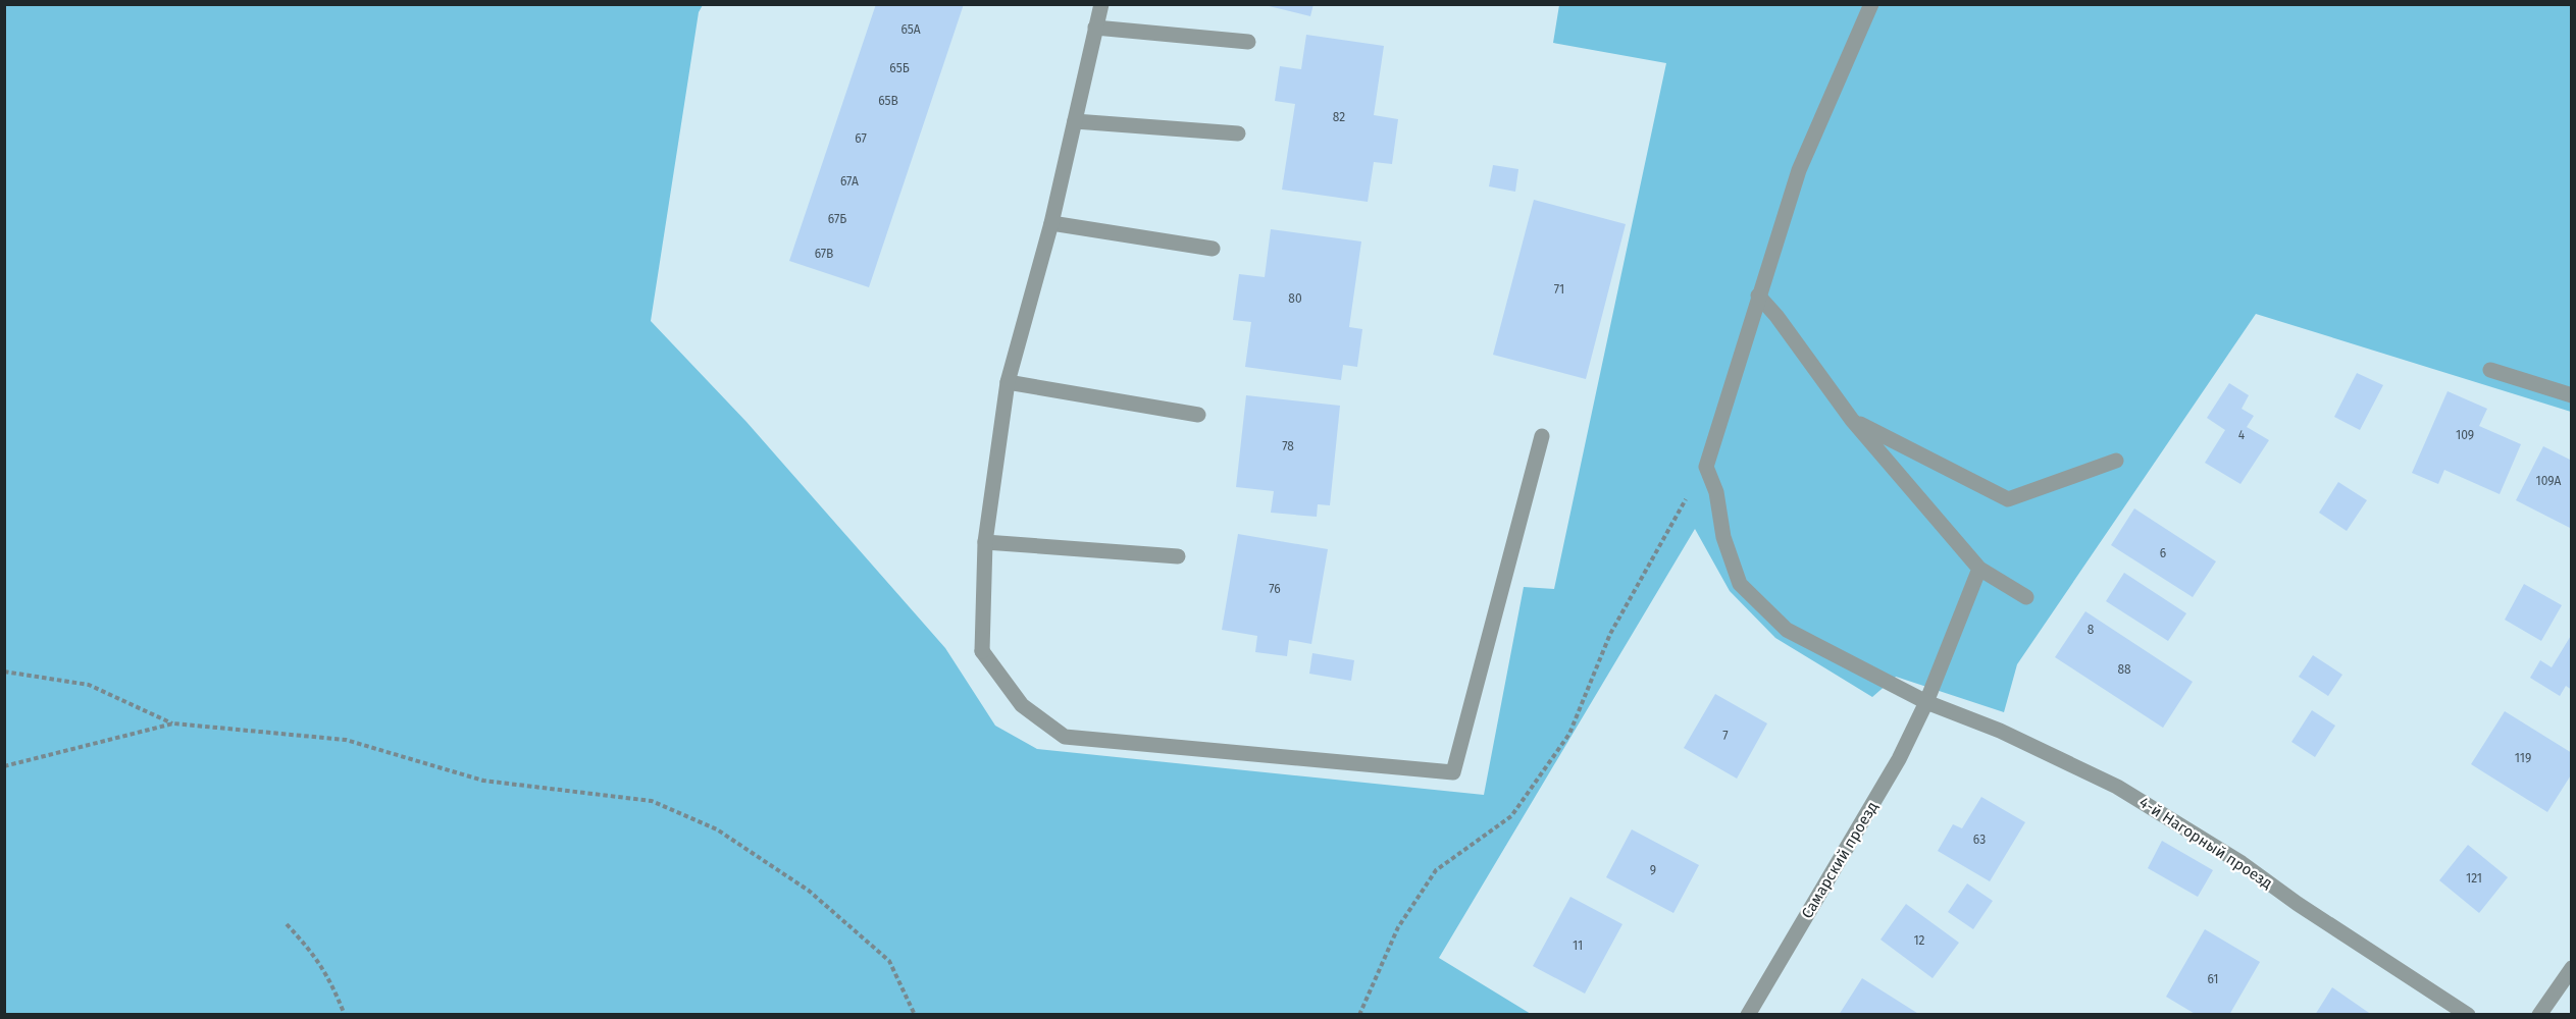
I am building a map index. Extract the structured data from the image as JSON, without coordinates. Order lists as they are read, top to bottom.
{
  "streets": {
    "street": ["4-й Нагорный проезд", "Самарский проезд"]
  },
  "crossings": [
    ["4-й Нагорный проезд", "Самарский проезд"]
  ],
  "house_numbers": [
    "65А",
    "65Б",
    "65В",
    "82",
    "67",
    "67А",
    "67Б",
    "67В",
    "71",
    "80",
    "4",
    "109",
    "78",
    "109А",
    "6",
    "76",
    "8",
    "88",
    "7",
    "119",
    "63",
    "9",
    "121",
    "12",
    "11",
    "61"
  ]
}
